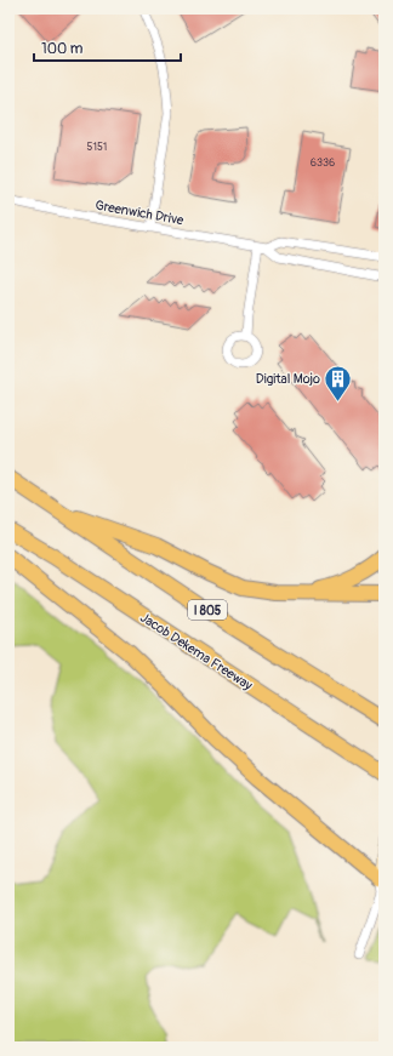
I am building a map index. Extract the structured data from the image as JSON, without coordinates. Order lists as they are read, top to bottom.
{
  "streets": {
    "highway": ["I 805", "Jacob Dekema Freeway"],
    "street": ["Greenwich Drive"]
  },
  "places": {
    "building": ["Digital Mojo"]
  },
  "house_numbers": ["5151", "6336"],
  "scale_bar": "100 m"
}
